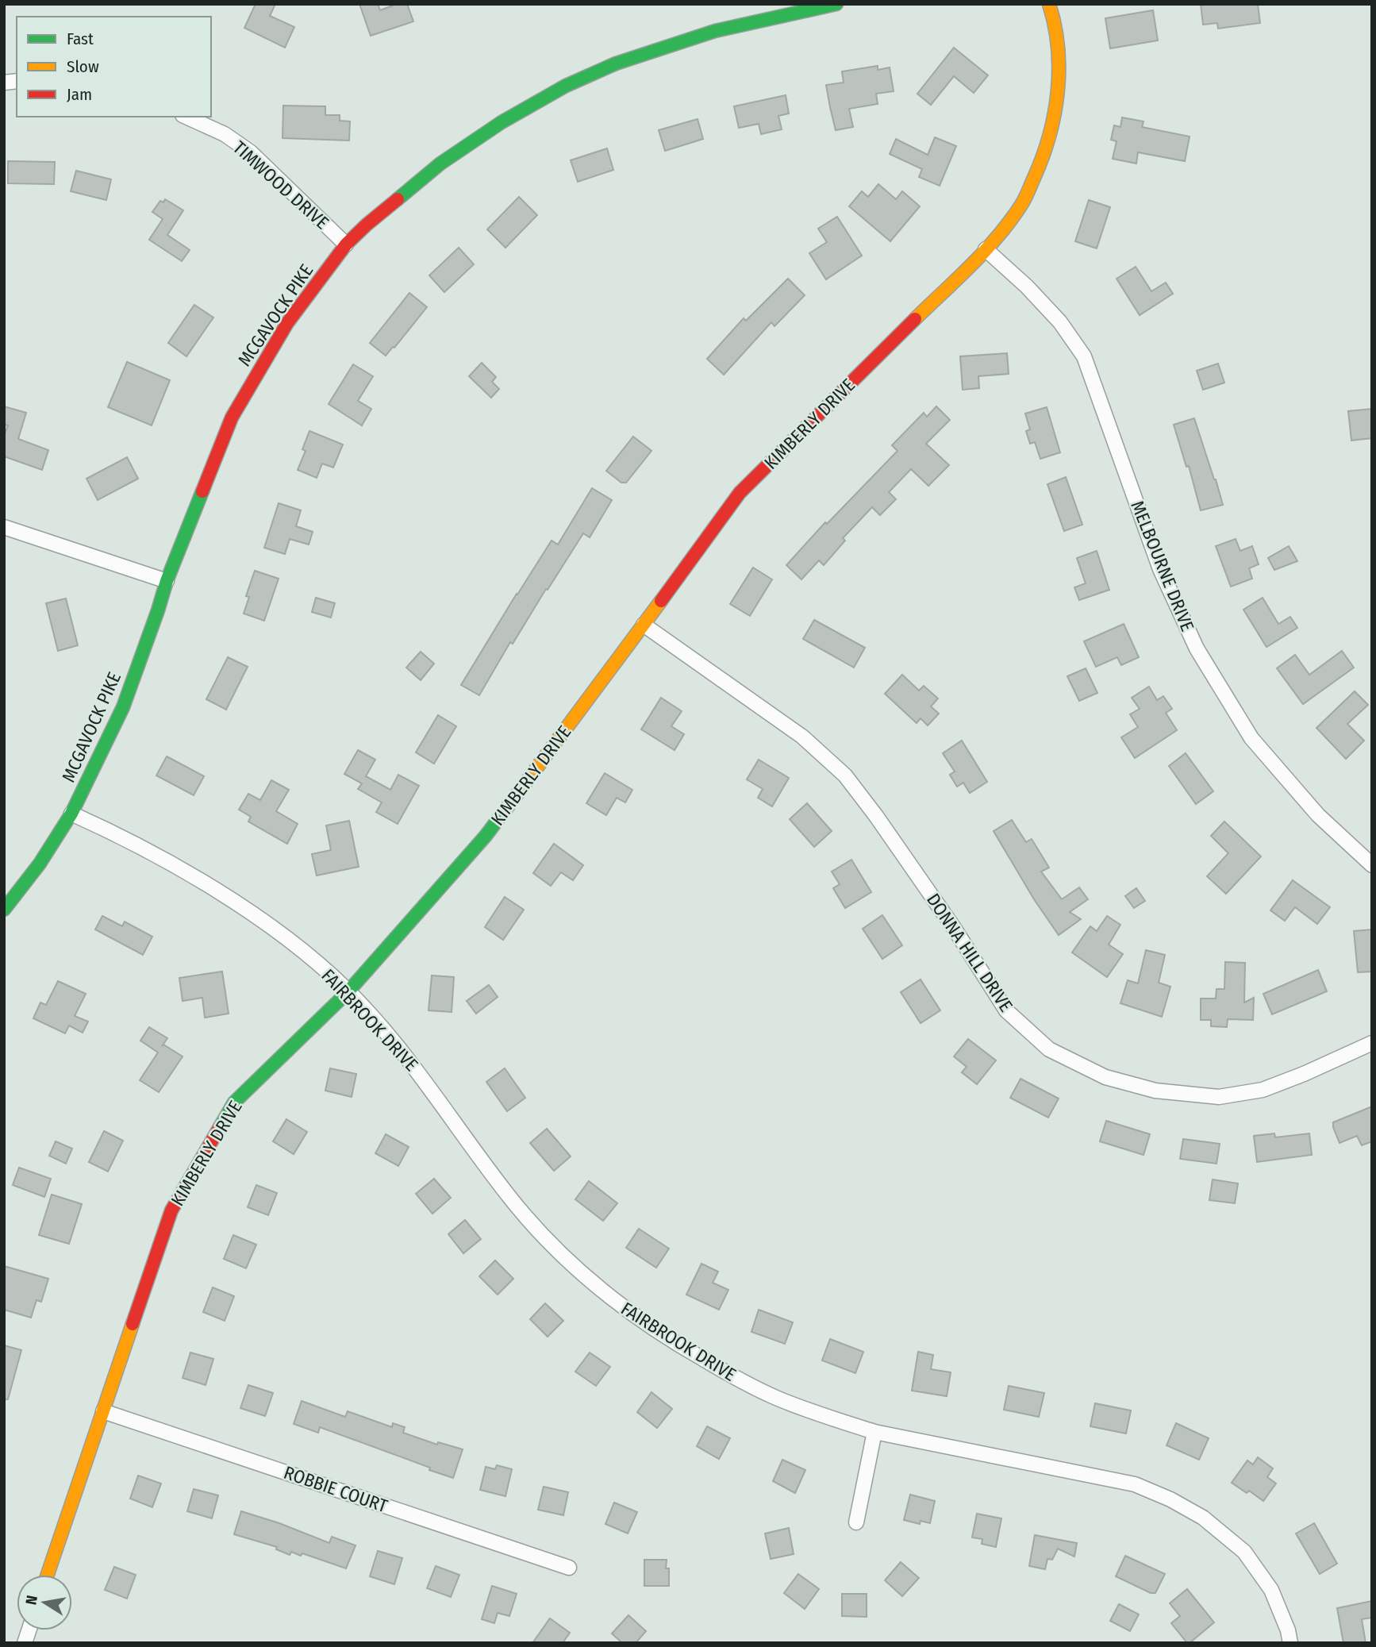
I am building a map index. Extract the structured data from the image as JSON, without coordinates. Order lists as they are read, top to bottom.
{
  "streets": {
    "street": [
      "TIMWOOD DRIVE",
      "MCGAVOCK PIKE",
      "KIMBERLY DRIVE",
      "MELBOURNE DRIVE",
      "DONNA HILL DRIVE",
      "FAIRBROOK DRIVE",
      "ROBBIE COURT"
    ]
  },
  "crossings": [
    ["TIMWOOD DRIVE", "MCGAVOCK PIKE"],
    ["MCGAVOCK PIKE", "FAIRBROOK DRIVE"],
    ["KIMBERLY DRIVE", "MELBOURNE DRIVE"],
    ["KIMBERLY DRIVE", "DONNA HILL DRIVE"],
    ["KIMBERLY DRIVE", "FAIRBROOK DRIVE"],
    ["KIMBERLY DRIVE", "ROBBIE COURT"]
  ],
  "legend": ["Fast", "Slow", "Jam"],
  "north": "left"
}
